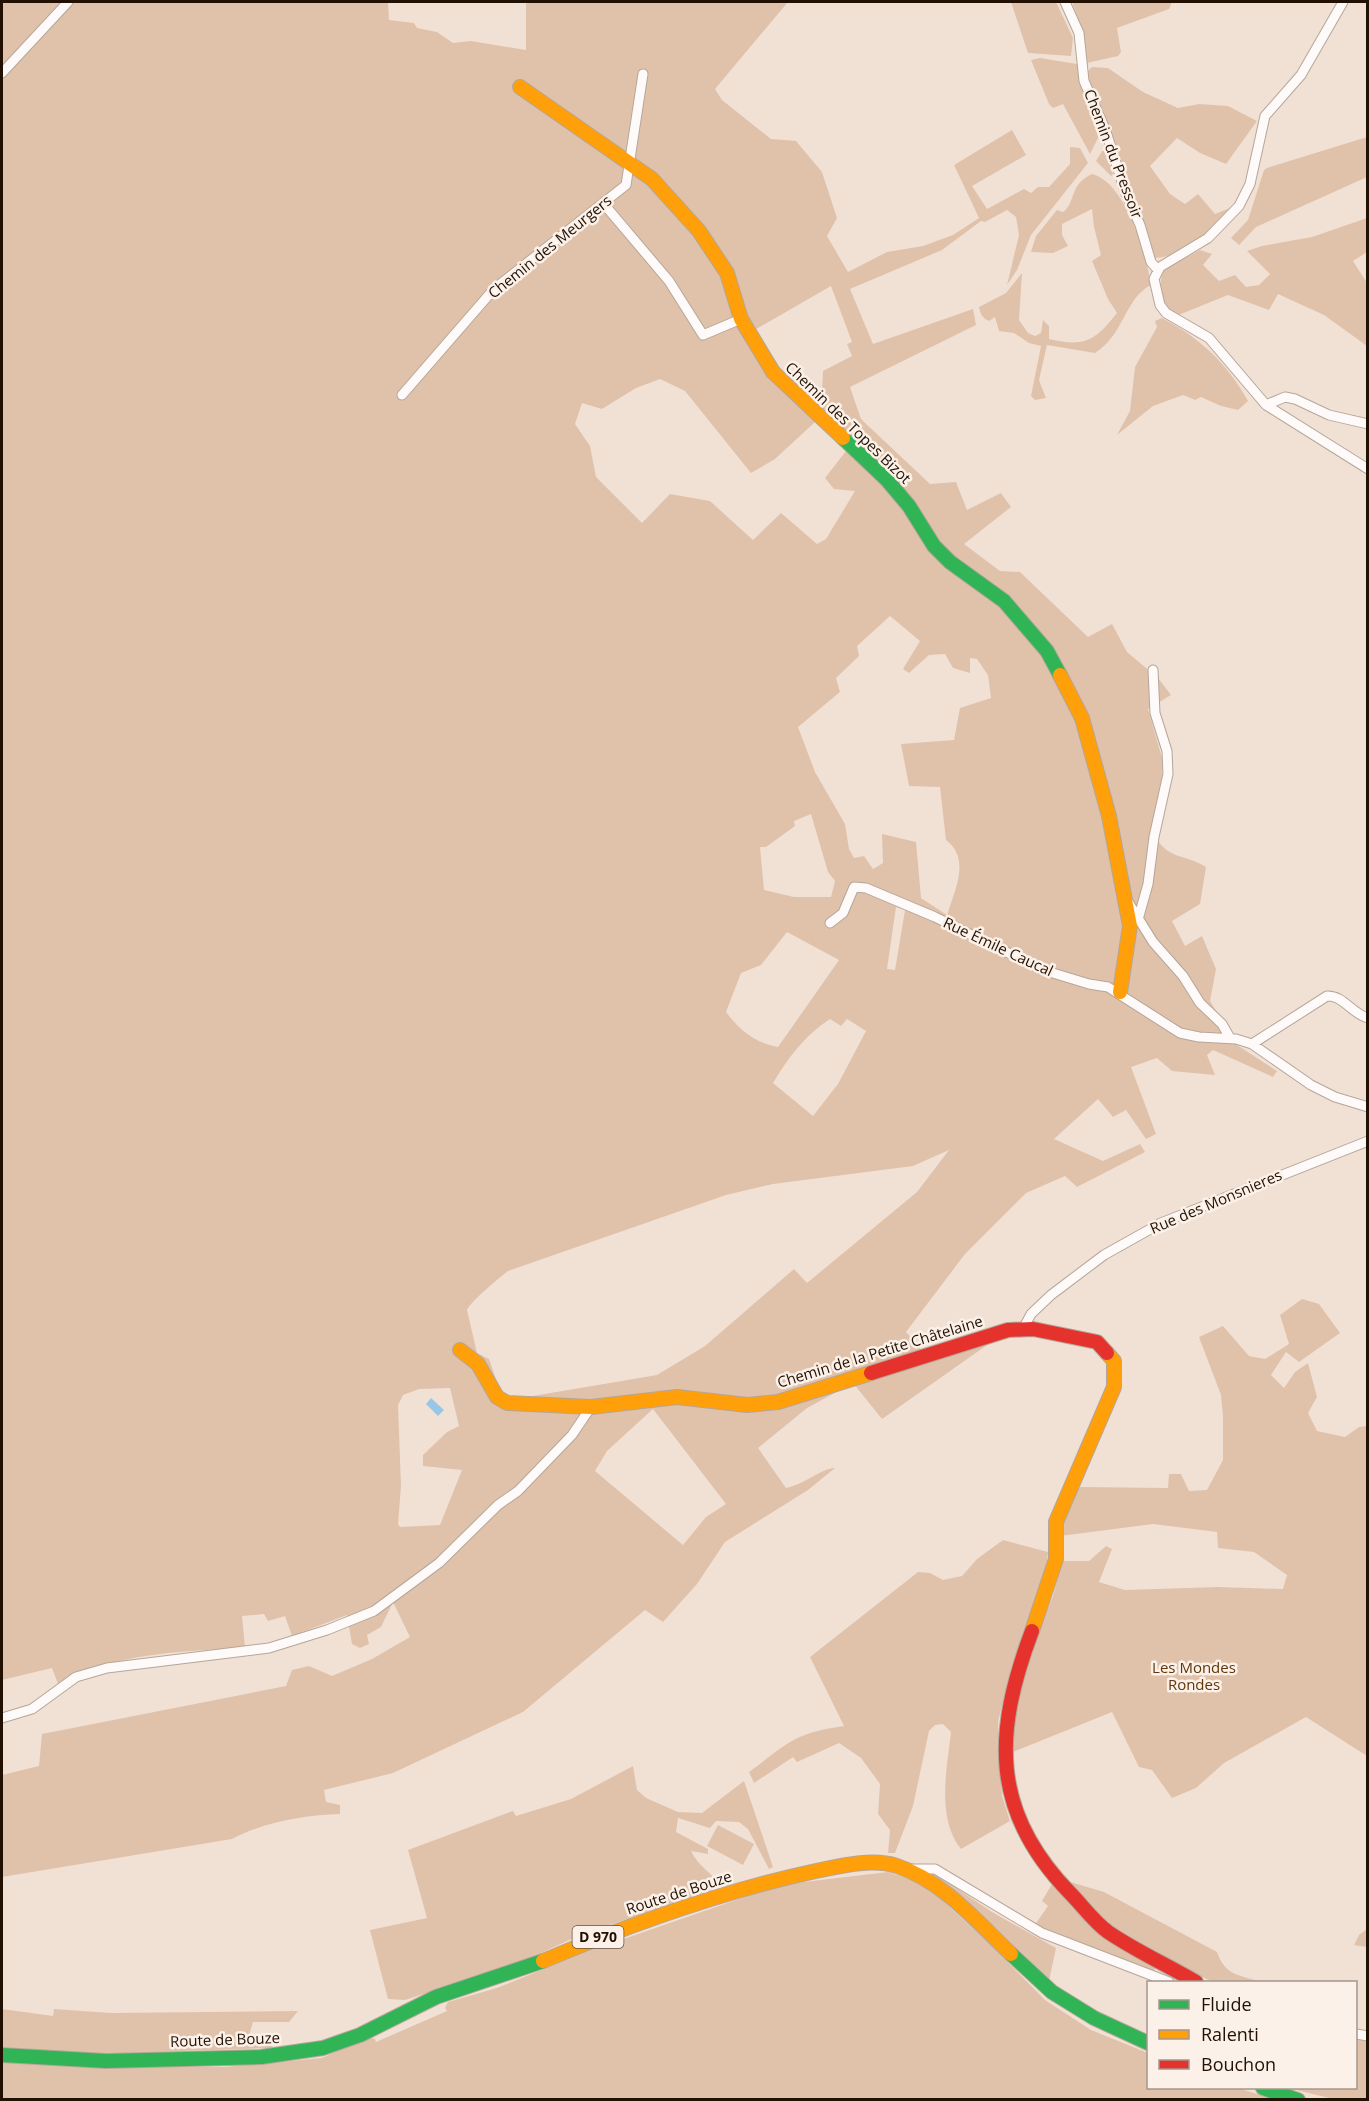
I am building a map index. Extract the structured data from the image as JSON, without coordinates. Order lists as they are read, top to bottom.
{
  "streets": {
    "street": [
      "Chemin du Pressoir",
      "Chemin des Meurgers",
      "Chemin des Topes Bizot",
      "Rue Émile Caucal",
      "Rue des Monsnieres",
      "Chemin de la Petite Châtelaine",
      "Route de Bouze",
      "D 970"
    ]
  },
  "crossings": [
    ["Chemin des Meurgers", "Chemin des Topes Bizot"],
    ["Chemin des Topes Bizot", "Rue Émile Caucal"],
    ["Rue des Monsnieres", "Chemin de la Petite Châtelaine"]
  ],
  "parks": ["Les Mondes Rondes"],
  "legend": ["Fluide", "Ralenti", "Bouchon"]
}
